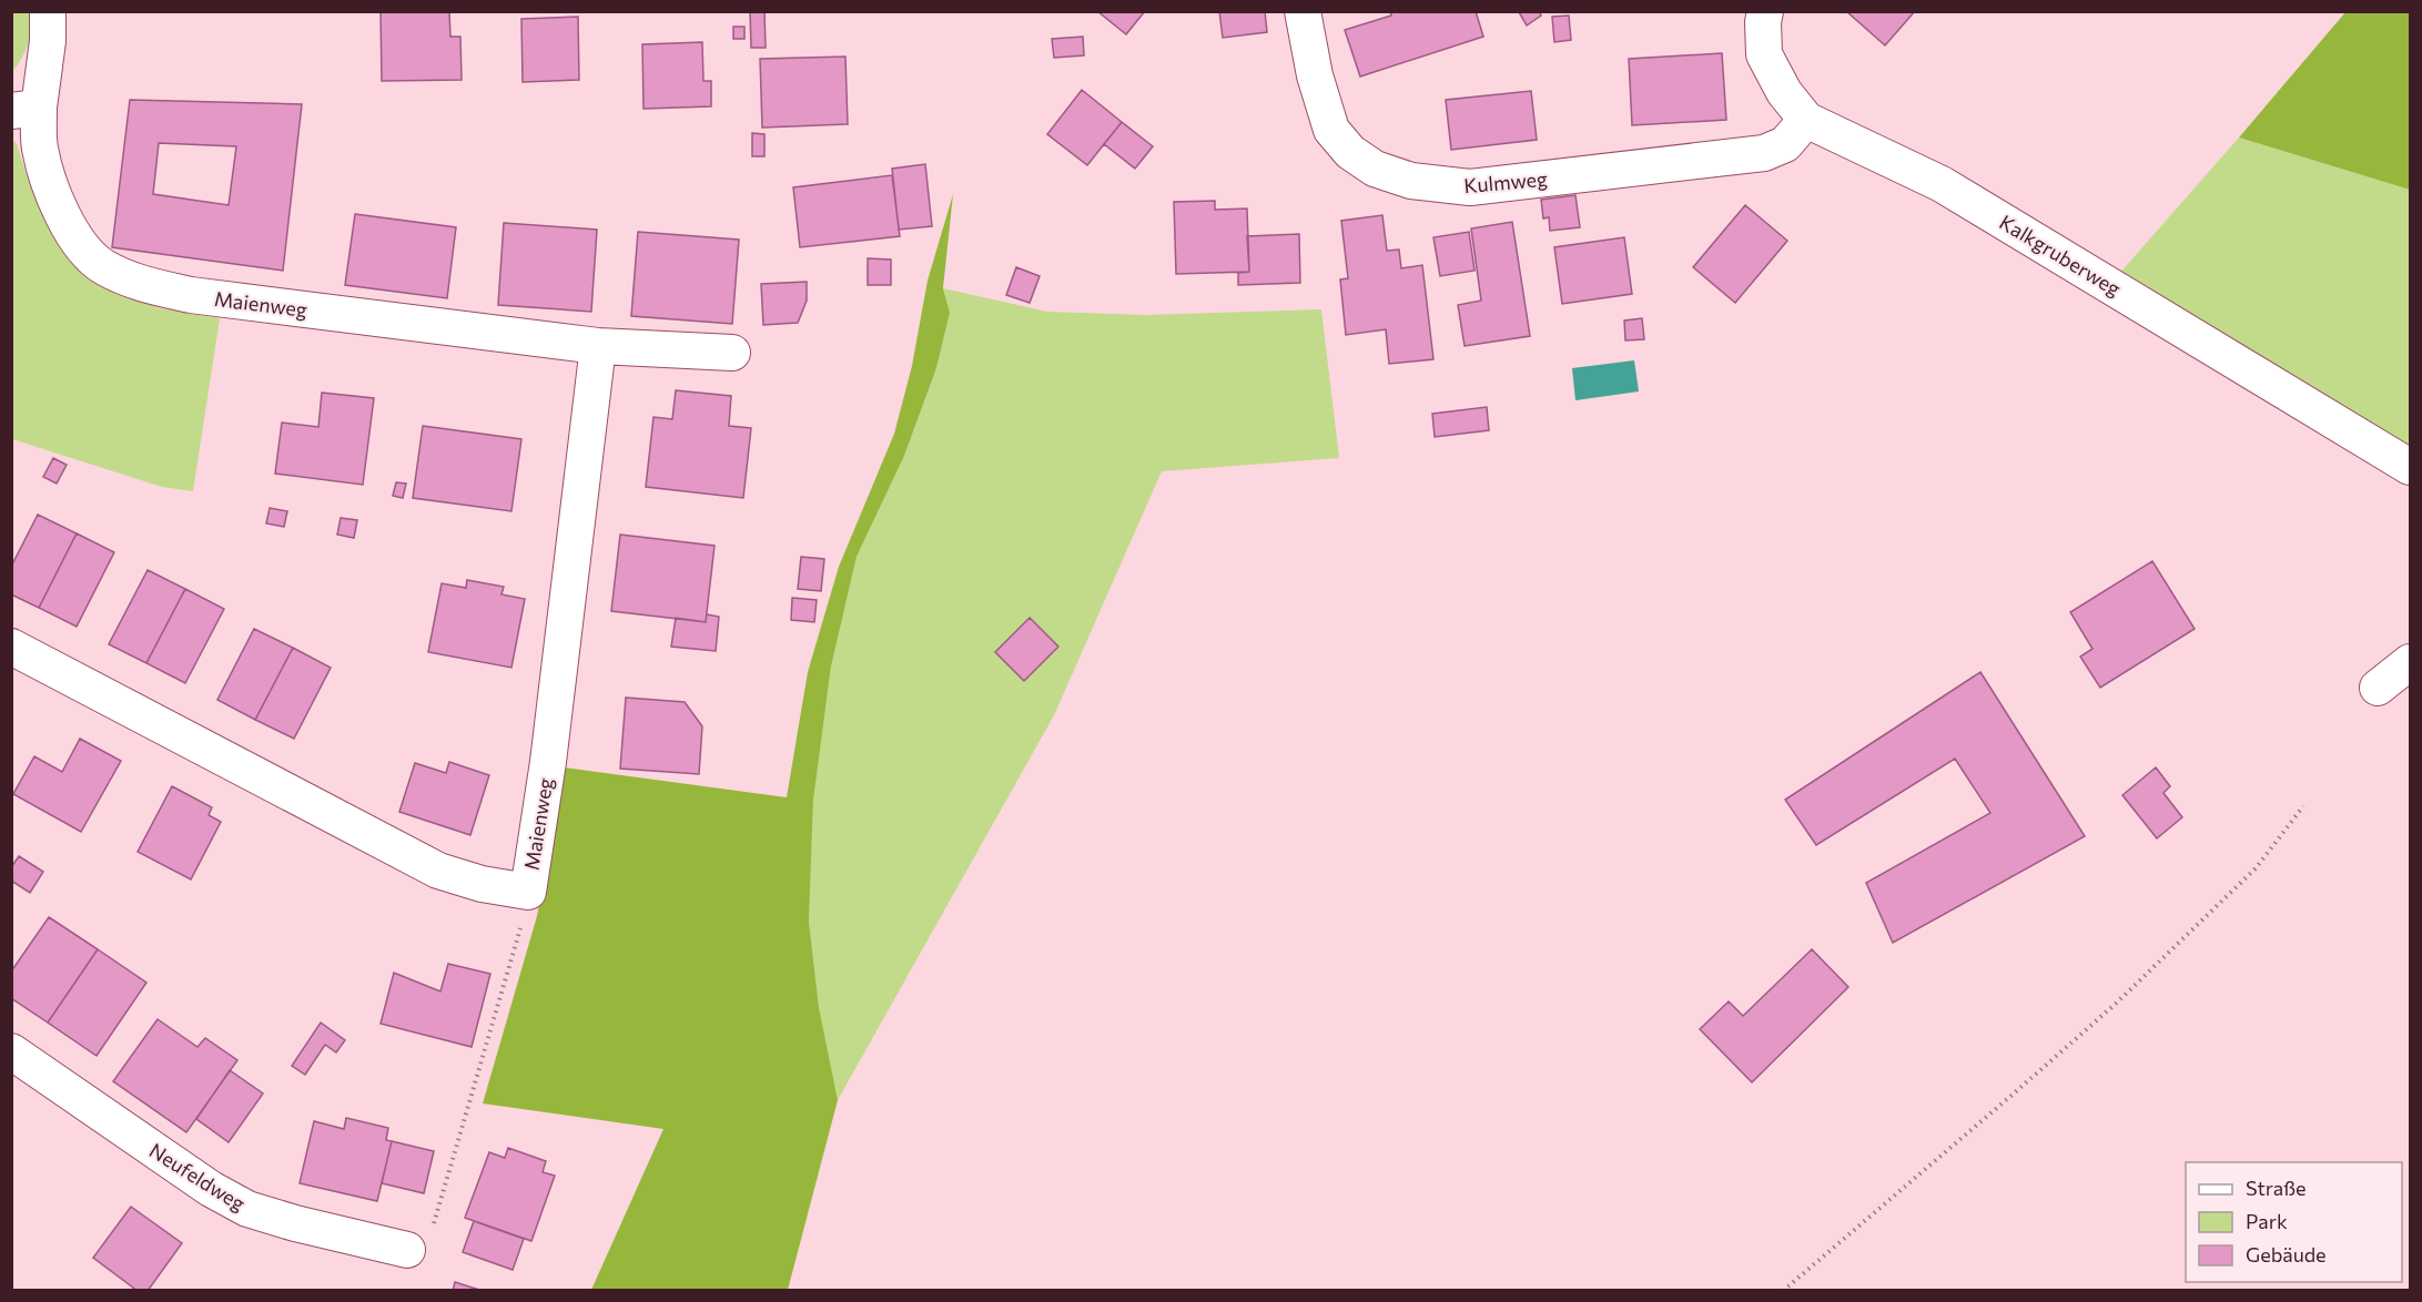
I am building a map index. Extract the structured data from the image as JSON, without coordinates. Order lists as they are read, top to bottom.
{
  "streets": {
    "street": [
      "Kulmweg",
      "Kalkgruberweg",
      "Maienweg",
      "Neufeldweg"
    ]
  },
  "crossings": [
    ["Kulmweg", "Kalkgruberweg"]
  ],
  "legend": ["Straße", "Park", "Gebäude"]
}
